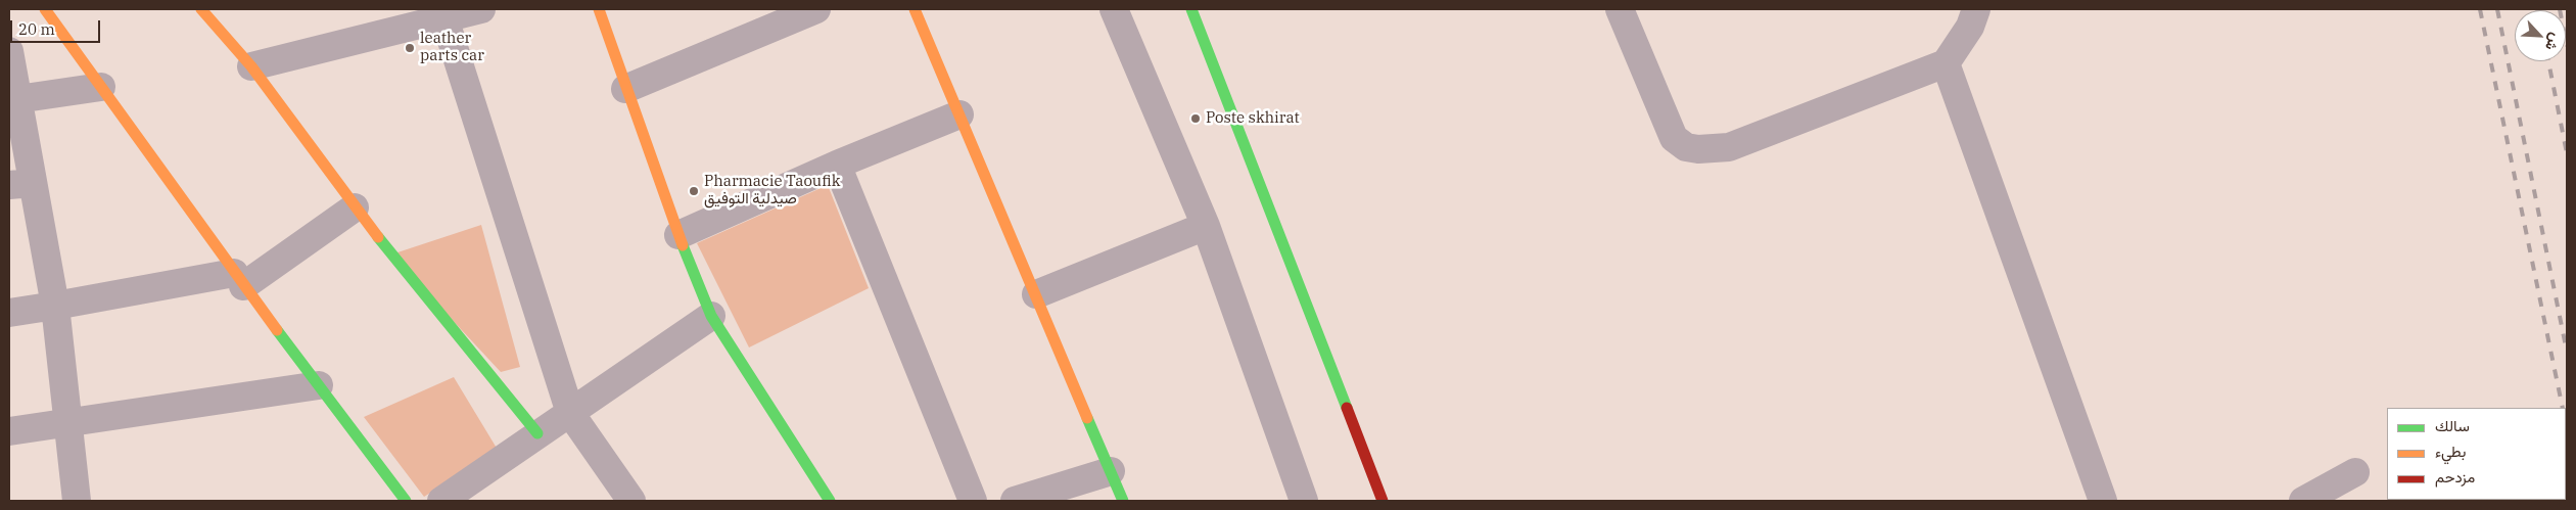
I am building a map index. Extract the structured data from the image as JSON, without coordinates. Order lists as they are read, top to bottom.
{
  "places": ["leather parts car", "Poste skhirat", "Pharmacie Taoufik صيدلية التوفيق"],
  "legend": ["سالك", "بطيء", "مزدحم"],
  "scale_bar": "20 m",
  "north": "bottom right"
}
